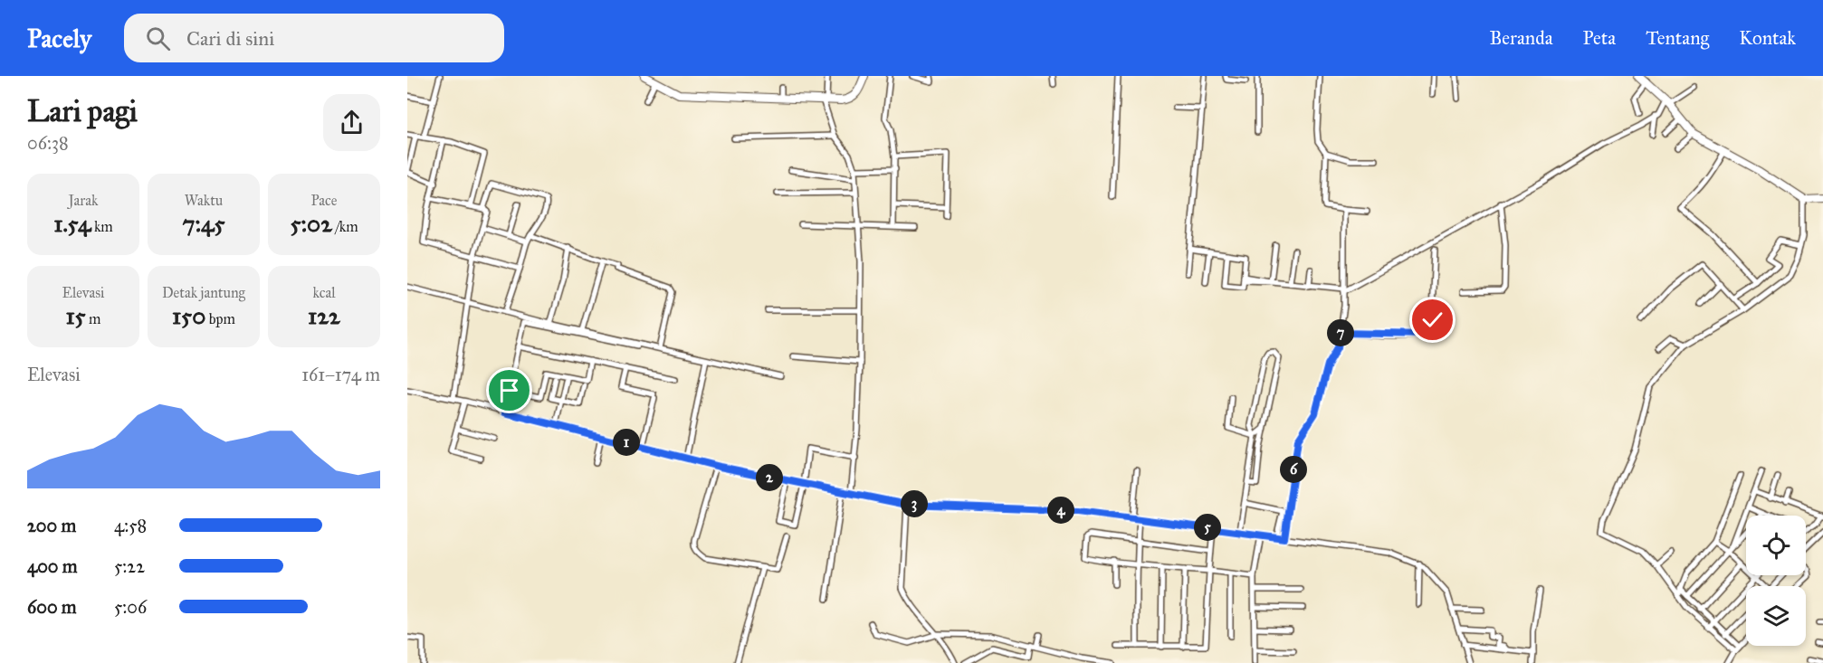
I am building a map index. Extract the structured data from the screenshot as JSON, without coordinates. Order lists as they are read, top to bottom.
{
  "page": {
    "header": "Pacely",
    "search": "Cari di sini",
    "nav": [
      "Beranda",
      "Peta",
      "Tentang",
      "Kontak"
    ],
    "heading": ["Lari pagi", "06:38"],
    "stats": [
      ["Jarak", "1.54 km"],
      ["Waktu", "7:45"],
      ["Pace", "5:02 /km"],
      ["Elevasi", "15 m"],
      ["Detak jantung", "150 bpm"],
      ["kcal", "122"]
    ],
    "pins": [
      "7",
      "1",
      "6",
      "2",
      "3",
      "4",
      "5"
    ],
    "chart": ["Elevasi", "161–174 m"],
    "list": [
      {
        "name": "200 m",
        "note": "4:58"
      },
      {
        "name": "400 m",
        "note": "5:22"
      },
      {
        "name": "600 m",
        "note": "5:06"
      }
    ]
  }
}
